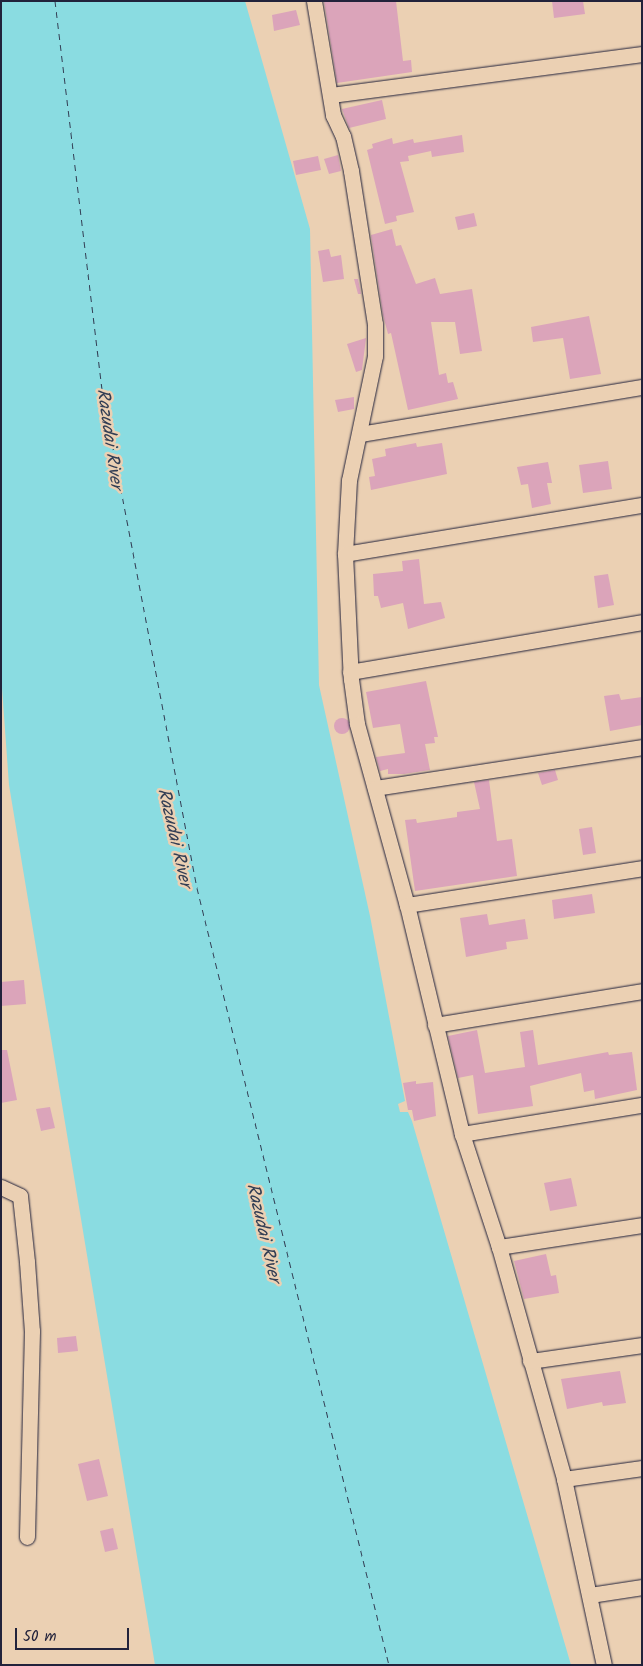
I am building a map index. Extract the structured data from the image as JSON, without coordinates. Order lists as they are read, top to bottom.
{
  "water": ["Razudai River"],
  "scale_bar": "50 m"
}
